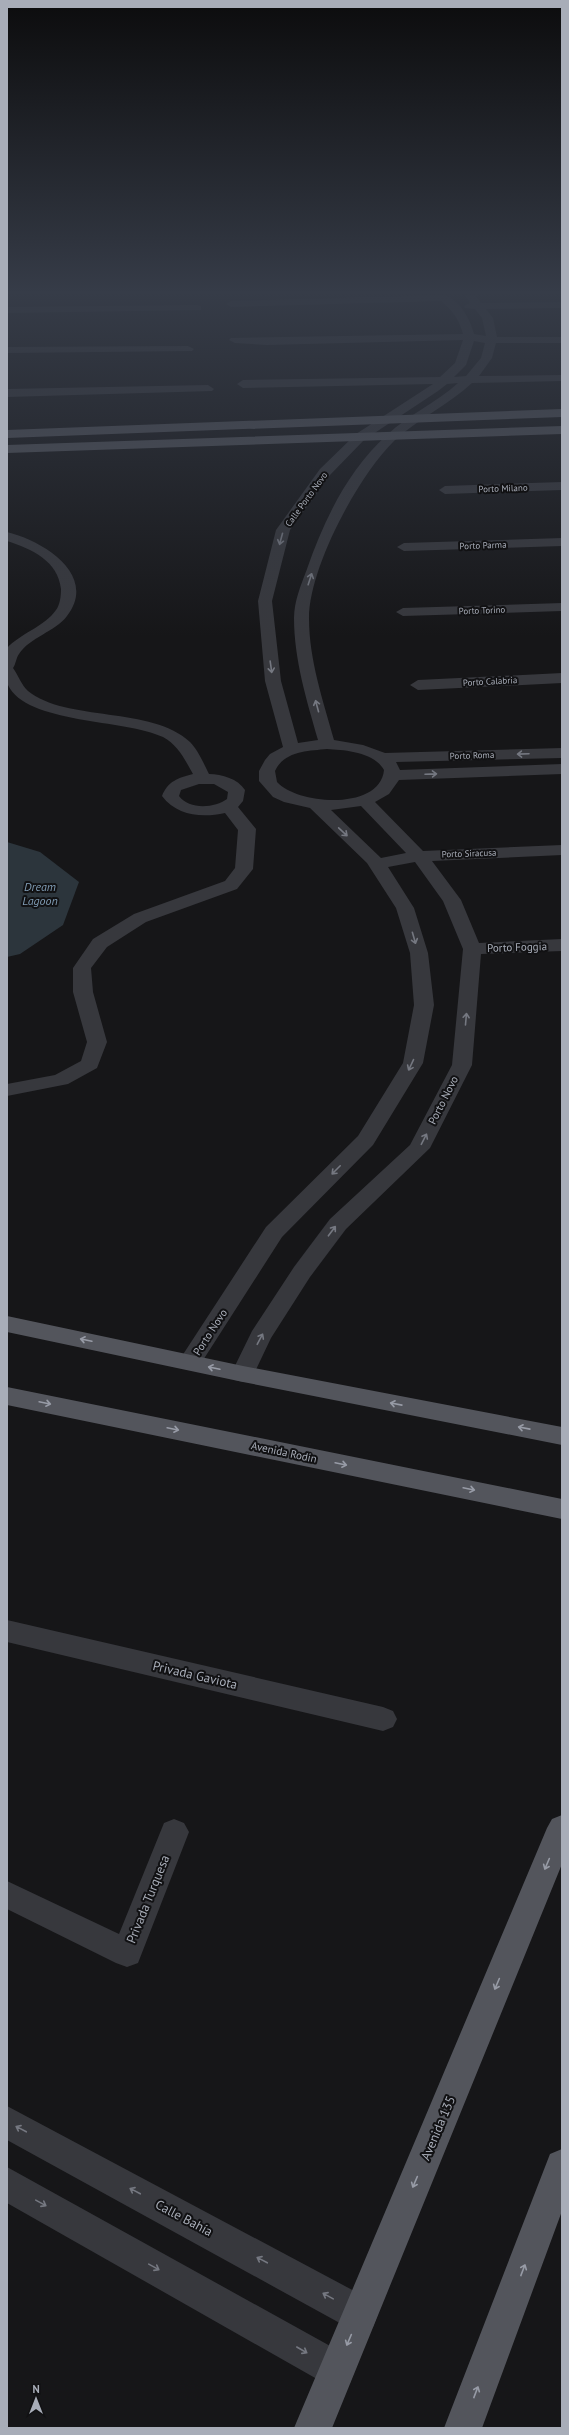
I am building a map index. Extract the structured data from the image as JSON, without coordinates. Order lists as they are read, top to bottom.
{
  "streets": {
    "main road": ["Avenida Rodin", "Avenida 135"],
    "street": [
      "Porto Milano",
      "Calle Porto Novo",
      "Porto Parma",
      "Porto Torino",
      "Porto Calabria",
      "Porto Roma",
      "Porto Siracusa",
      "Porto Foggia",
      "Porto Novo",
      "Privada Gaviota",
      "Privada Turquesa",
      "Calle Bahía"
    ]
  },
  "crossings": [
    ["Porto Siracusa", "Porto Novo"],
    ["Porto Foggia", "Porto Novo"],
    ["Avenida 135", "Calle Bahía"]
  ],
  "water": ["Dream Lagoon"],
  "north": "top"
}
